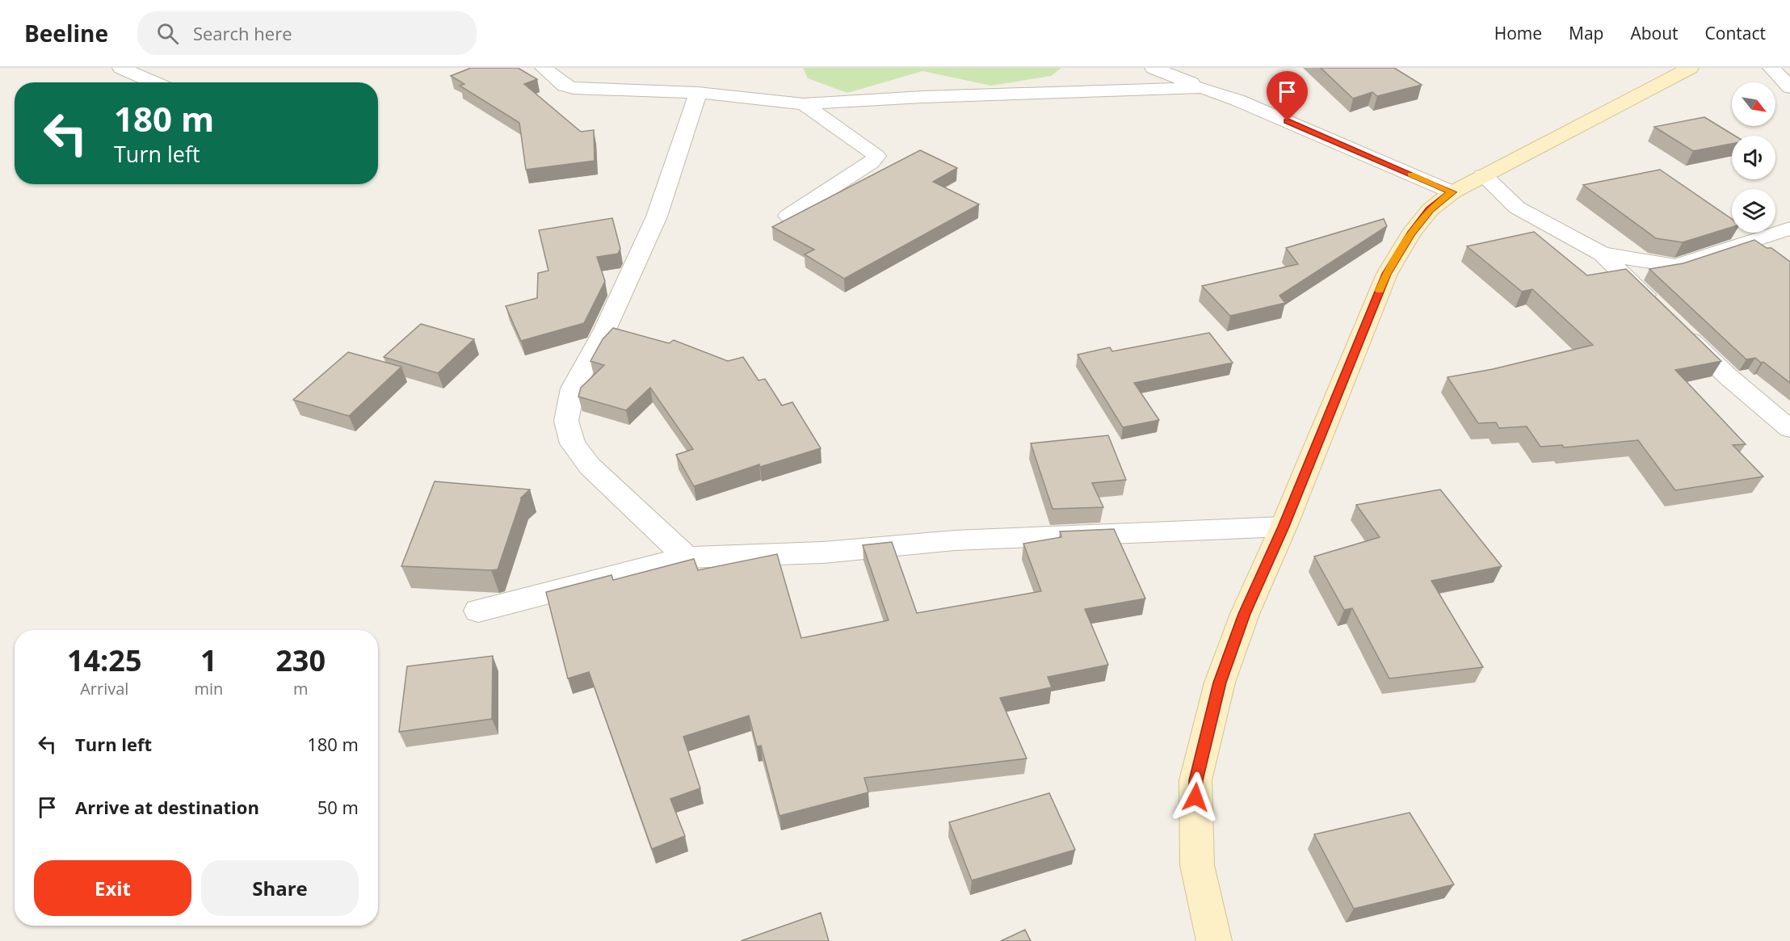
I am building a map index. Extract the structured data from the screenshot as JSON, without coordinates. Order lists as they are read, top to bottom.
{
  "north": "bottom right",
  "page": {
    "header": "Beeline",
    "search": "Search here",
    "nav": [
      "Home",
      "Map",
      "About",
      "Contact"
    ],
    "turn": ["180 m", "Turn left"],
    "eta": [
      "14:25",
      "Arrival",
      "1",
      "min",
      "230",
      "m"
    ],
    "list": [
      {
        "name": "Turn left",
        "value": "180 m"
      },
      {
        "name": "Arrive at destination",
        "value": "50 m"
      }
    ],
    "buttons": ["Exit", "Share"]
  }
}
